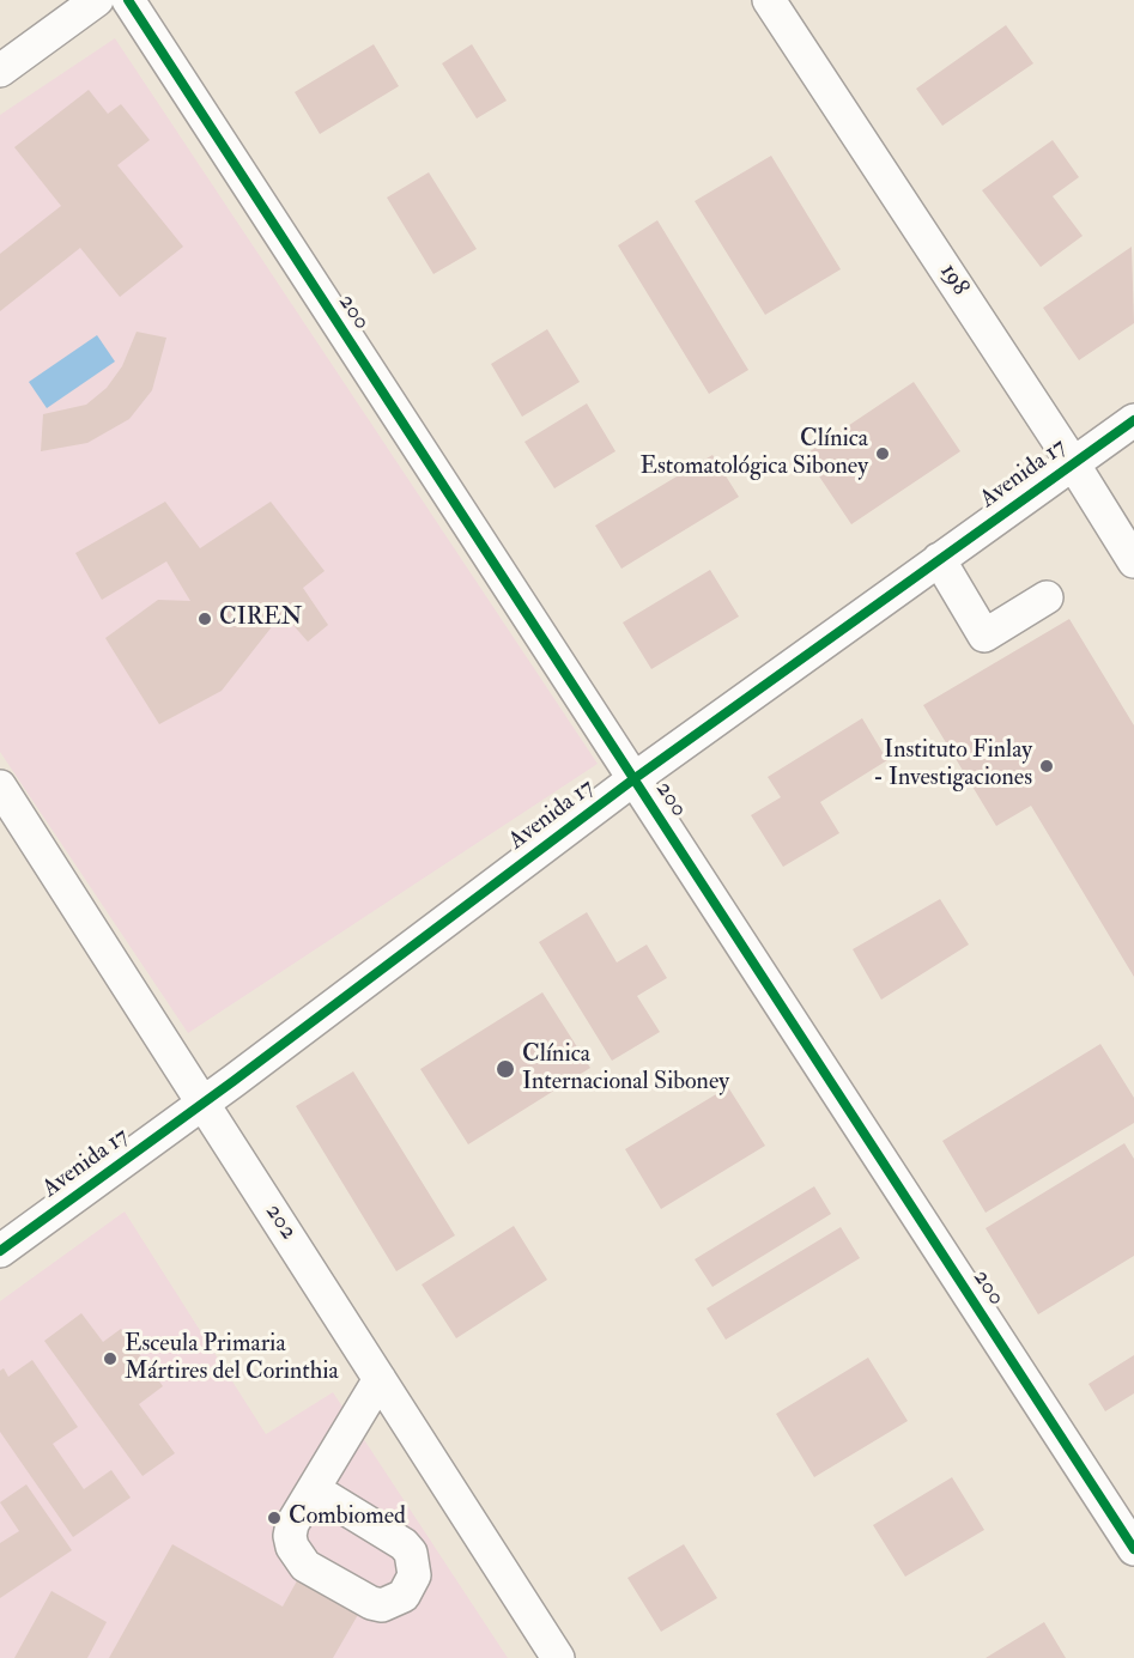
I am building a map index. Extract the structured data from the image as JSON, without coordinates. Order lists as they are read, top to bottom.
{
  "streets": {
    "street": [
      "198",
      "200",
      "Avenida 17",
      "202"
    ]
  },
  "crossings": [
    ["198", "Avenida 17"],
    ["200", "Avenida 17"],
    ["Avenida 17", "202"]
  ],
  "places": [
    "Clínica Estomatológica Siboney",
    "CIREN",
    "Instituto Finlay - Investigaciones",
    "Clínica Internacional Siboney",
    "Esceula Primaria Mártires del Corinthia",
    "Combiomed"
  ]
}
